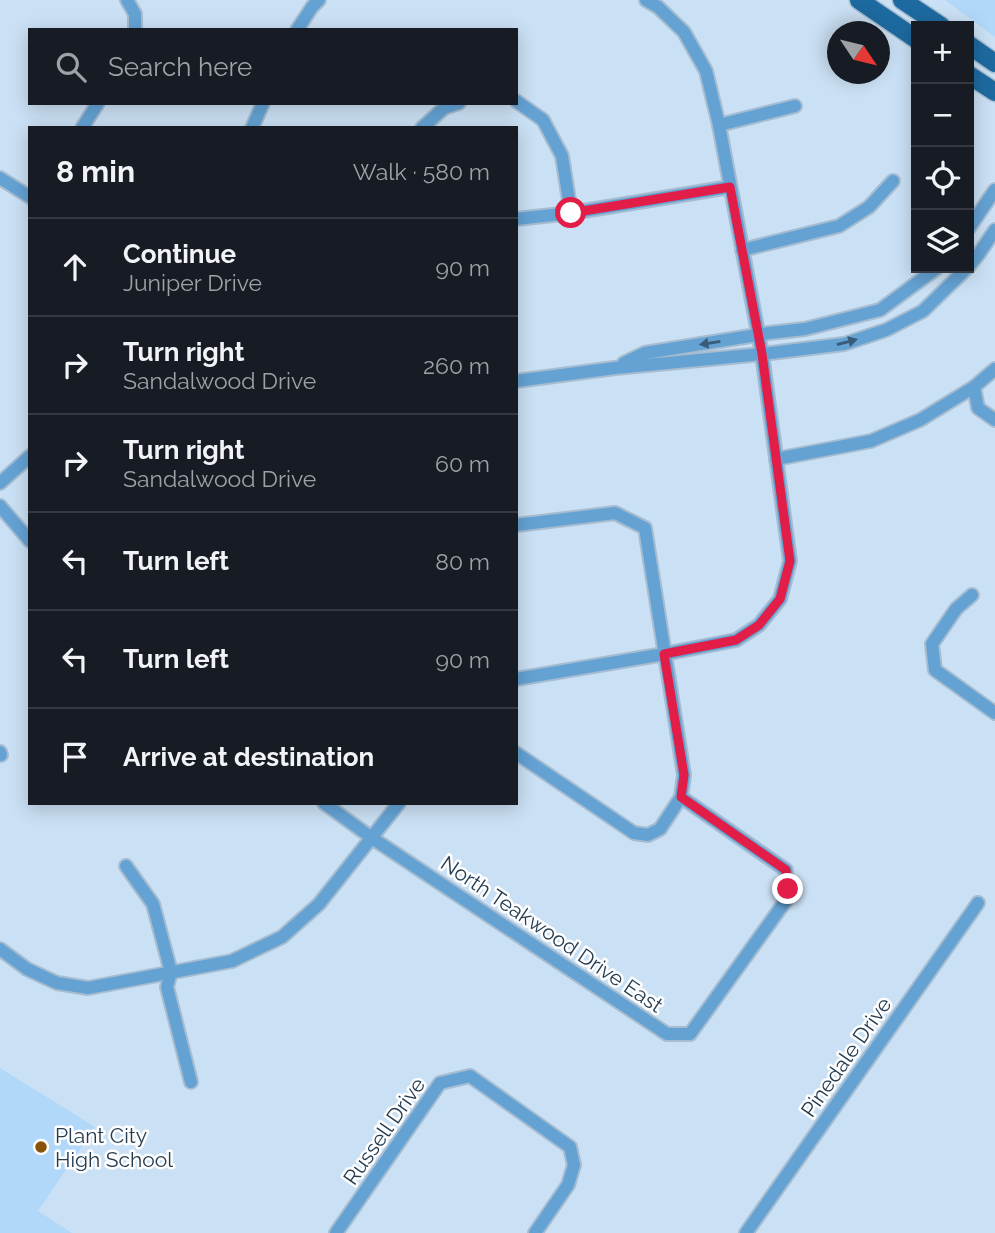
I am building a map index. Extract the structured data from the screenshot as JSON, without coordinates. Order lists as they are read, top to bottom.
{
  "streets": {
    "street": ["North Teakwood Drive East", "Pinedale Drive", "Russell Drive"]
  },
  "places": ["Plant City High School"],
  "north": "bottom right",
  "page": {
    "map_buttons": ["+", "−"],
    "search": "Search here",
    "heading": ["8 min", "Walk · 580 m"],
    "list": [
      ["Continue", "Juniper Drive", "90 m"],
      ["Turn right", "Sandalwood Drive", "260 m"],
      ["Turn right", "Sandalwood Drive", "60 m"],
      ["Turn left", "80 m"],
      ["Turn left", "90 m"],
      "Arrive at destination"
    ]
  }
}
